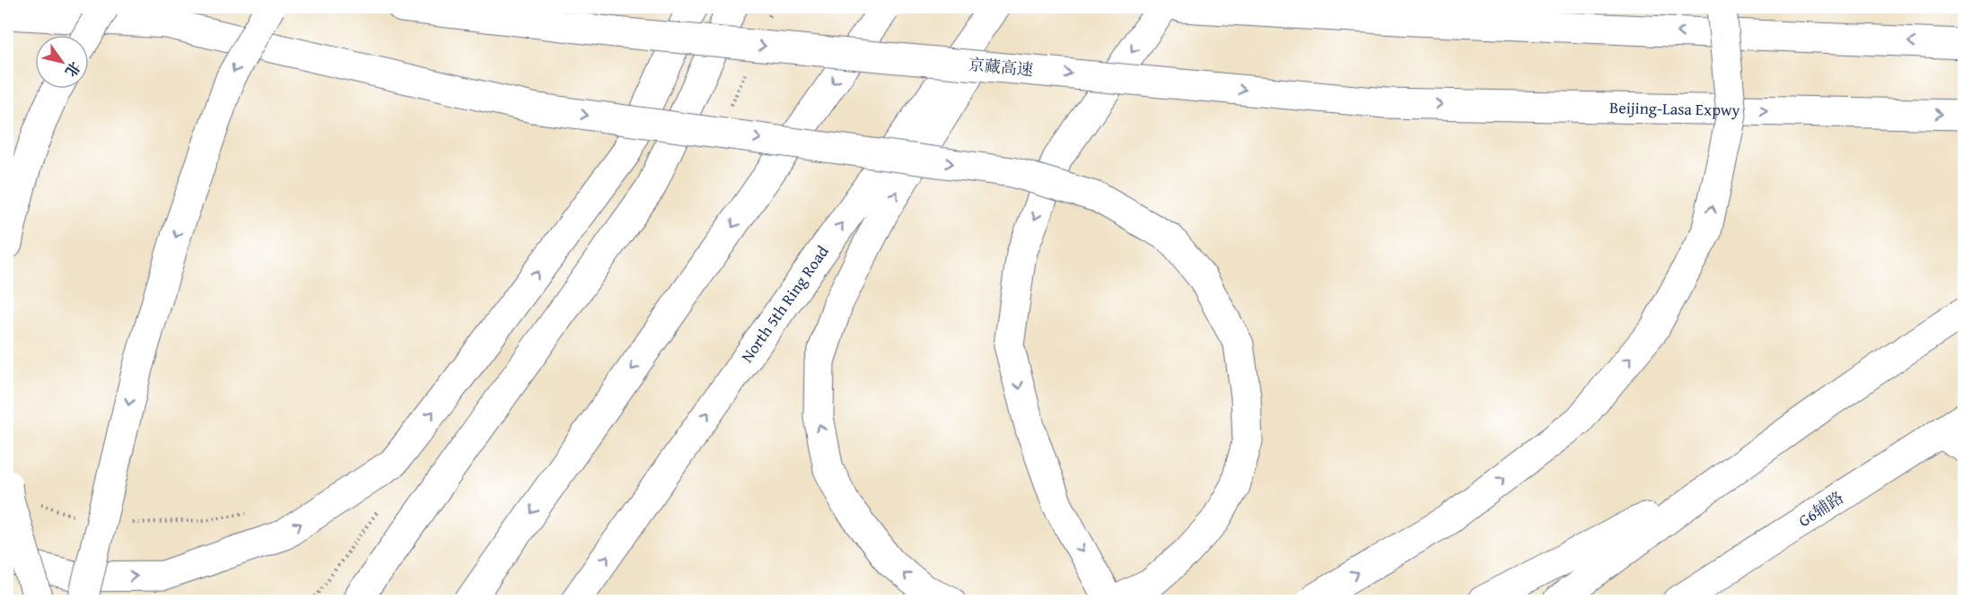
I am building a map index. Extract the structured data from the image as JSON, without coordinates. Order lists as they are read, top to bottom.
{
  "streets": {
    "main road": [
      "京藏高速",
      "Beijing-Lasa Expwy",
      "North 5th Ring Road",
      "G6辅路"
    ]
  },
  "crossings": [
    ["京藏高速", "Beijing-Lasa Expwy"]
  ],
  "one_way": ["京藏高速"],
  "north": "bottom right"
}
